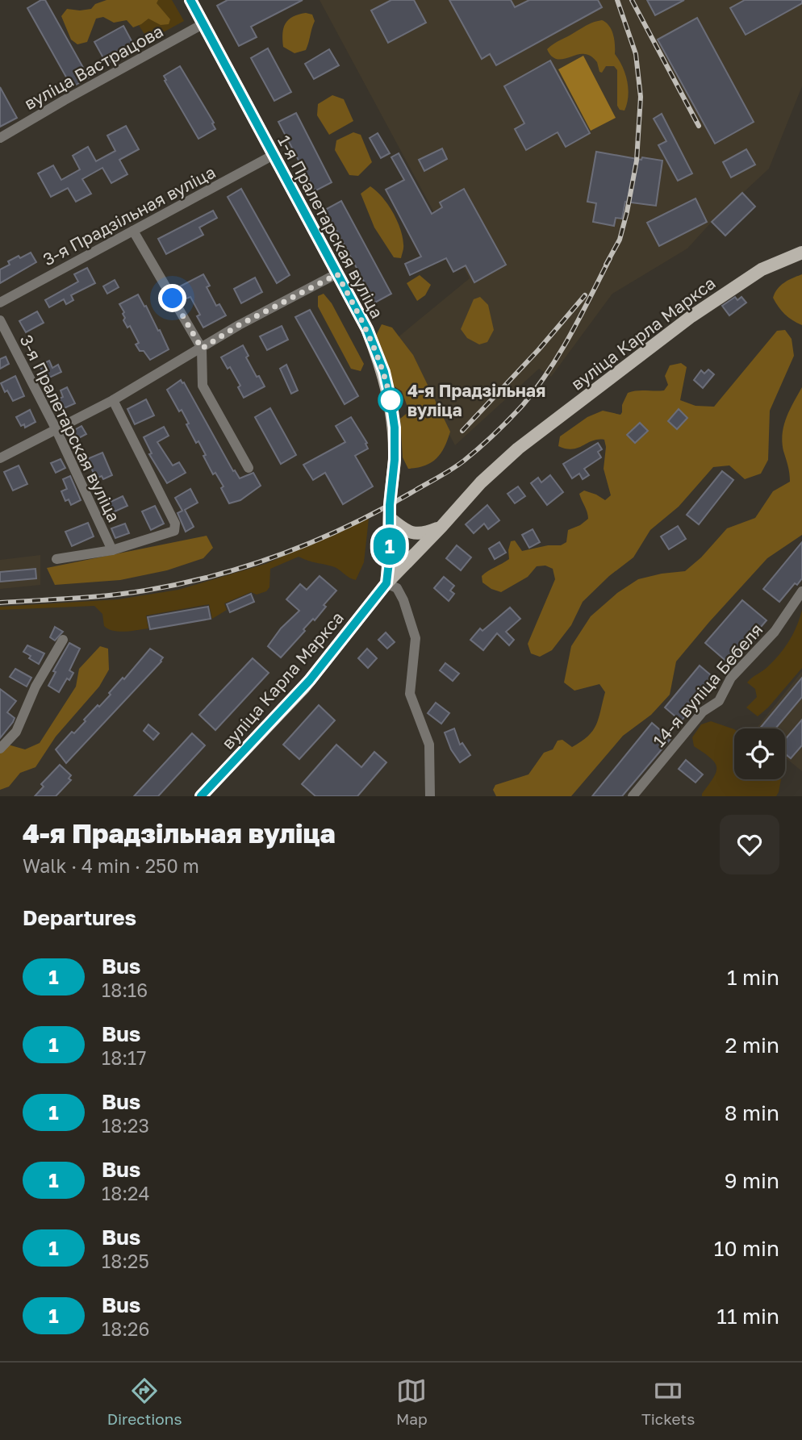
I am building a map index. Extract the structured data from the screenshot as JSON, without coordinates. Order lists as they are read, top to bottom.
{
  "streets": {
    "main road": ["1-я Пралетарская вуліца", "вуліца Карла Маркса"],
    "street": [
      "вуліца Вастрацова",
      "3-я Прадзільная вуліца",
      "3-я Пралетарская вуліца",
      "14-я вуліца Бебеля"
    ]
  },
  "crossings": [
    ["вуліца Вастрацова", "1-я Пралетарская вуліца"],
    ["3-я Прадзільная вуліца", "1-я Пралетарская вуліца"]
  ],
  "places": ["4-я Прадзільная вуліца"],
  "lines": ["bus line 1"],
  "page": {
    "on_map": "1",
    "heading": [
      ["4-я Прадзільная вуліца", "Walk · 4 min · 250 m"],
      "Departures"
    ],
    "list": [
      {
        "mark": "1",
        "name": "Bus",
        "note": "18:16",
        "value": "1 min"
      },
      {
        "mark": "1",
        "name": "Bus",
        "note": "18:17",
        "value": "2 min"
      },
      {
        "mark": "1",
        "name": "Bus",
        "note": "18:23",
        "value": "8 min"
      },
      {
        "mark": "1",
        "name": "Bus",
        "note": "18:24",
        "value": "9 min"
      },
      {
        "mark": "1",
        "name": "Bus",
        "note": "18:25",
        "value": "10 min"
      },
      {
        "mark": "1",
        "name": "Bus",
        "note": "18:26",
        "value": "11 min"
      }
    ],
    "tabs": ["Directions", "Map", "Tickets"]
  }
}
